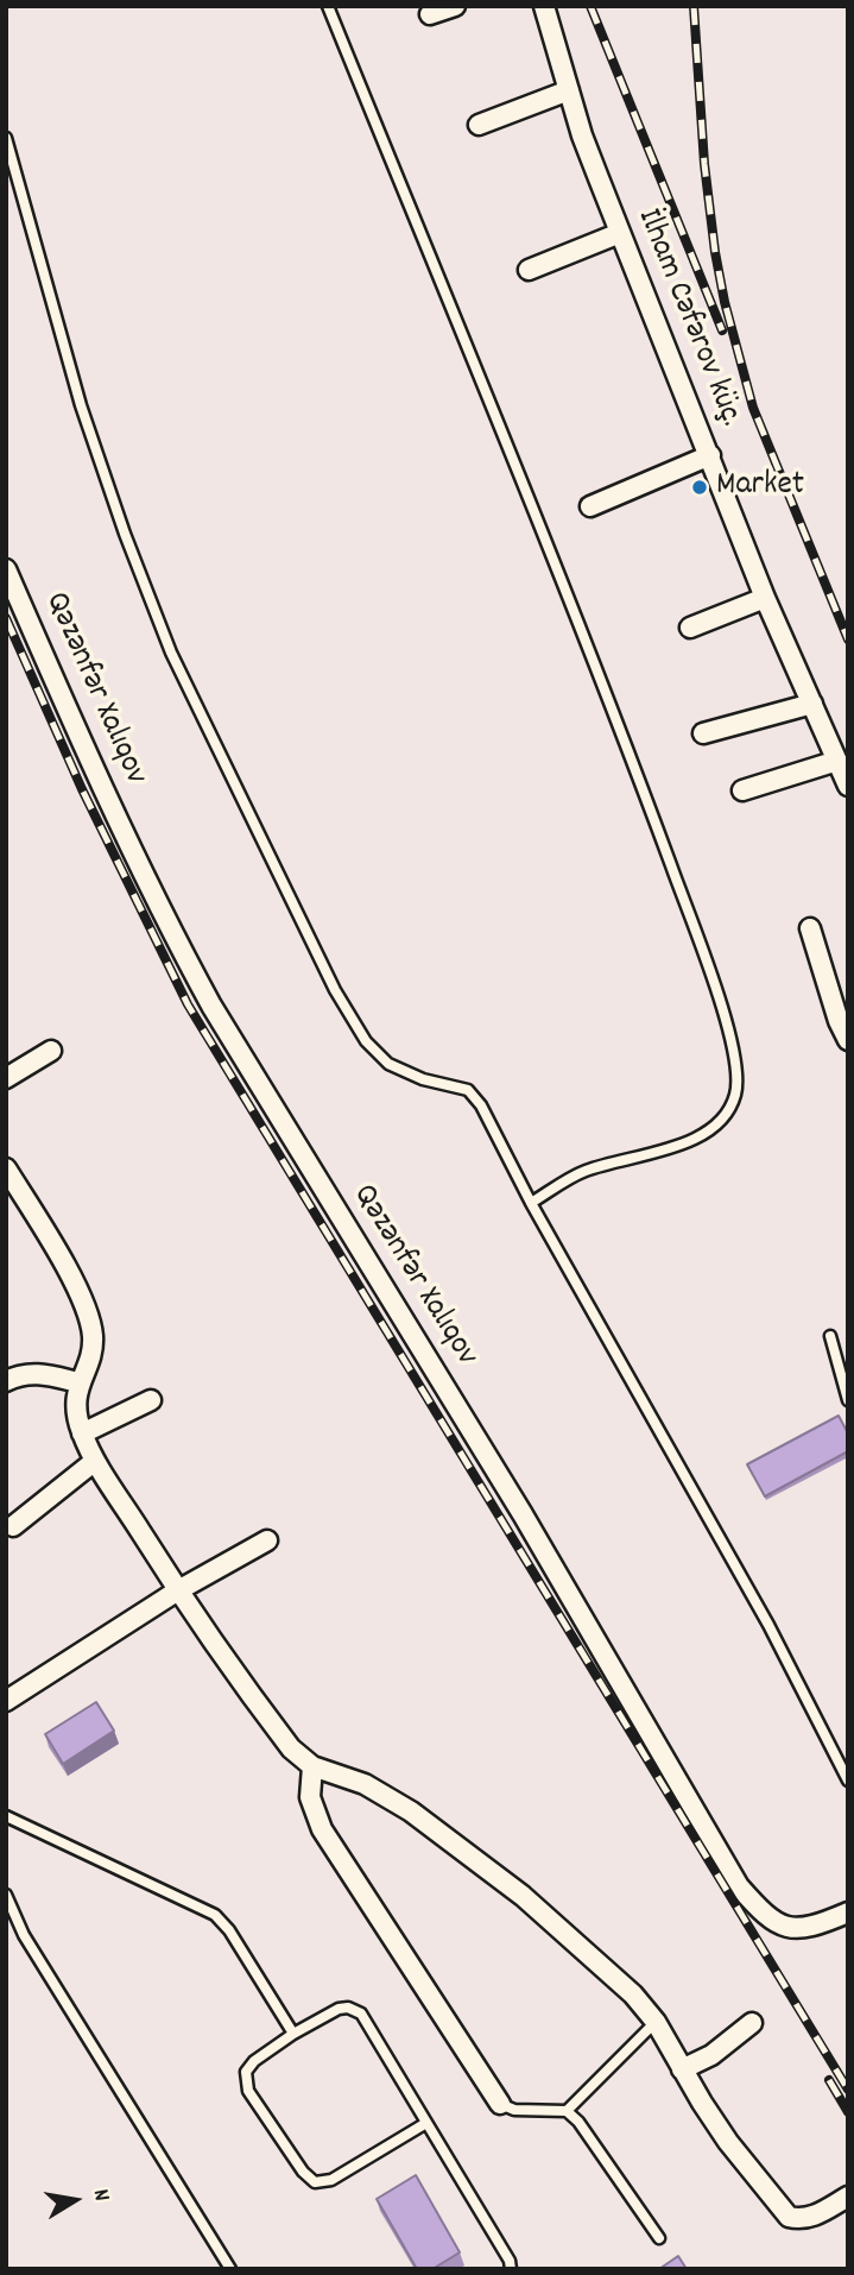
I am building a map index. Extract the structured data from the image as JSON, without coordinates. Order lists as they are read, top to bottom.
{
  "streets": {
    "street": ["İlham Cəfərov küç.", "Qəzənfər Xalıqov"]
  },
  "places": ["Market"],
  "north": "right"
}
